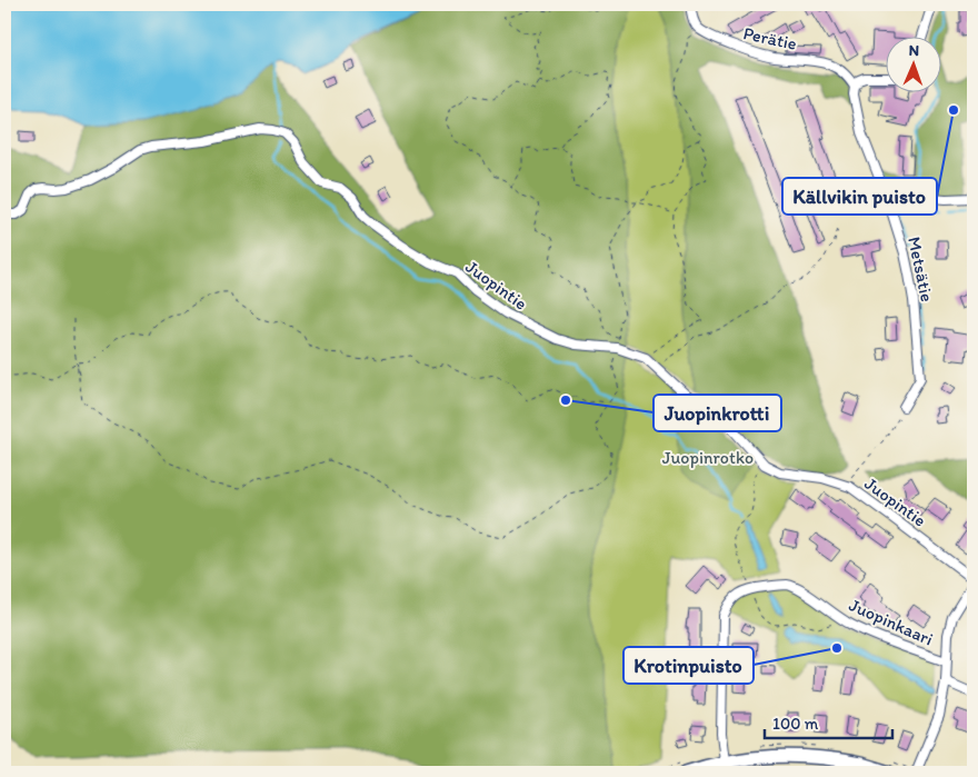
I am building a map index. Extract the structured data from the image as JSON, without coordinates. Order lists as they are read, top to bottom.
{
  "streets": {
    "street": [
      "Perätie",
      "Metsätie",
      "Juopintie",
      "Juopinkaari"
    ]
  },
  "crossings": [
    ["Perätie", "Metsätie"],
    ["Juopintie", "Juopinkaari"]
  ],
  "parks": ["Juopinrotko"],
  "places": ["Källvikin puisto", "Juopinkrotti", "Krotinpuisto"],
  "scale_bar": "100 m",
  "north": "top"
}
